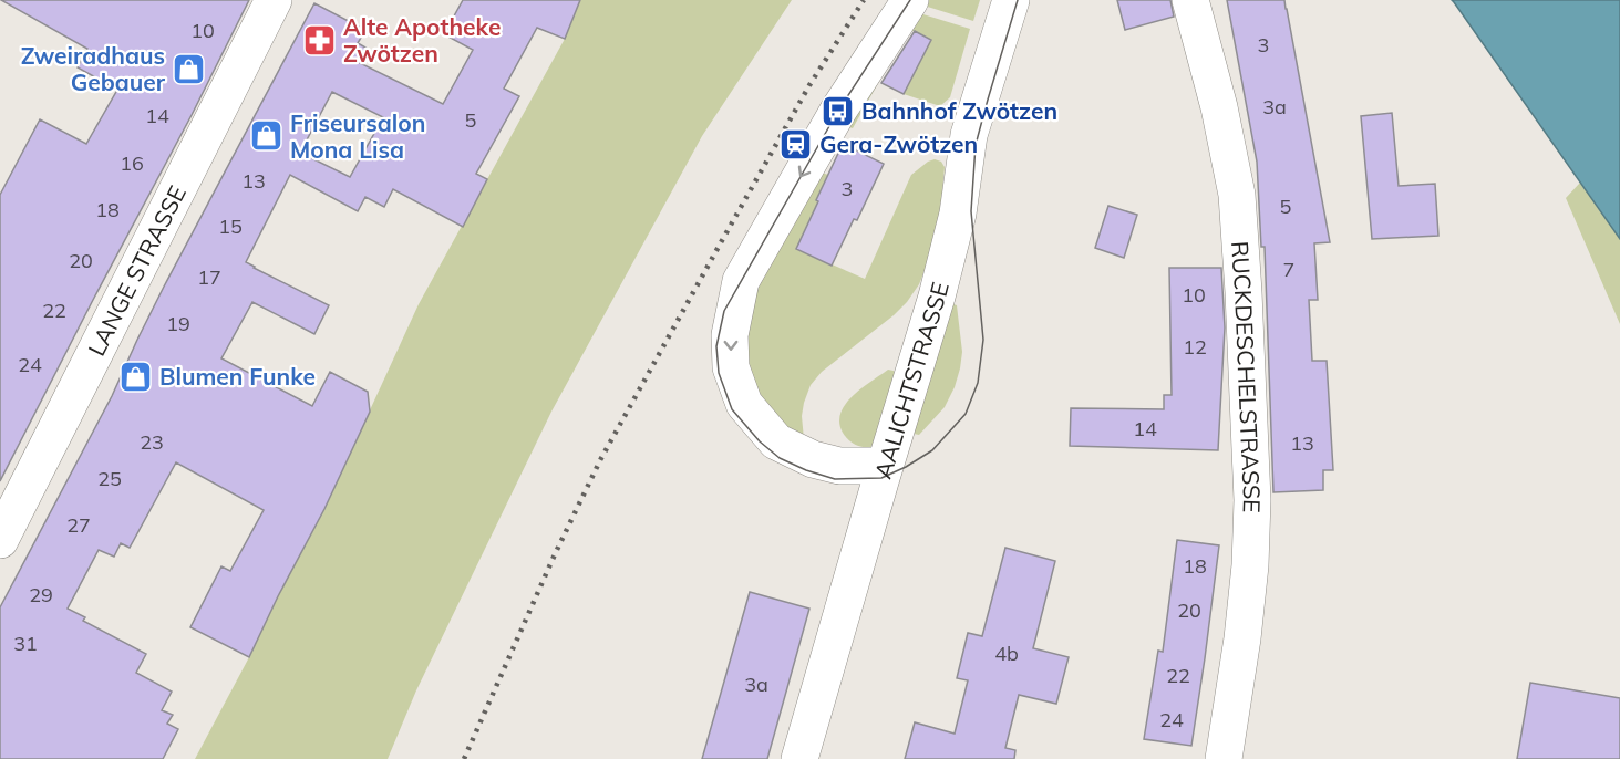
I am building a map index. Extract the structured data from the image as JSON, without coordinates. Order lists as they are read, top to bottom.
{
  "streets": {
    "street": ["LANGE STRASSE", "RUCKDESCHELSTRASSE", "AALICHTSTRASSE"]
  },
  "places": {
    "pharmacy": ["Alte Apotheke Zwötzen"],
    "shop": ["Zweiradhaus Gebauer", "Friseursalon Mona Lisa", "Blumen Funke"],
    "bus stop": ["Bahnhof Zwötzen"],
    "station": ["Gera-Zwötzen"]
  },
  "house_numbers": [
    "10",
    "3",
    "3a",
    "14",
    "5",
    "16",
    "13",
    "3",
    "5",
    "18",
    "15",
    "20",
    "7",
    "17",
    "10",
    "22",
    "19",
    "12",
    "24",
    "14",
    "23",
    "13",
    "25",
    "27",
    "18",
    "29",
    "20",
    "31",
    "4b",
    "22",
    "3a",
    "24"
  ]
}
